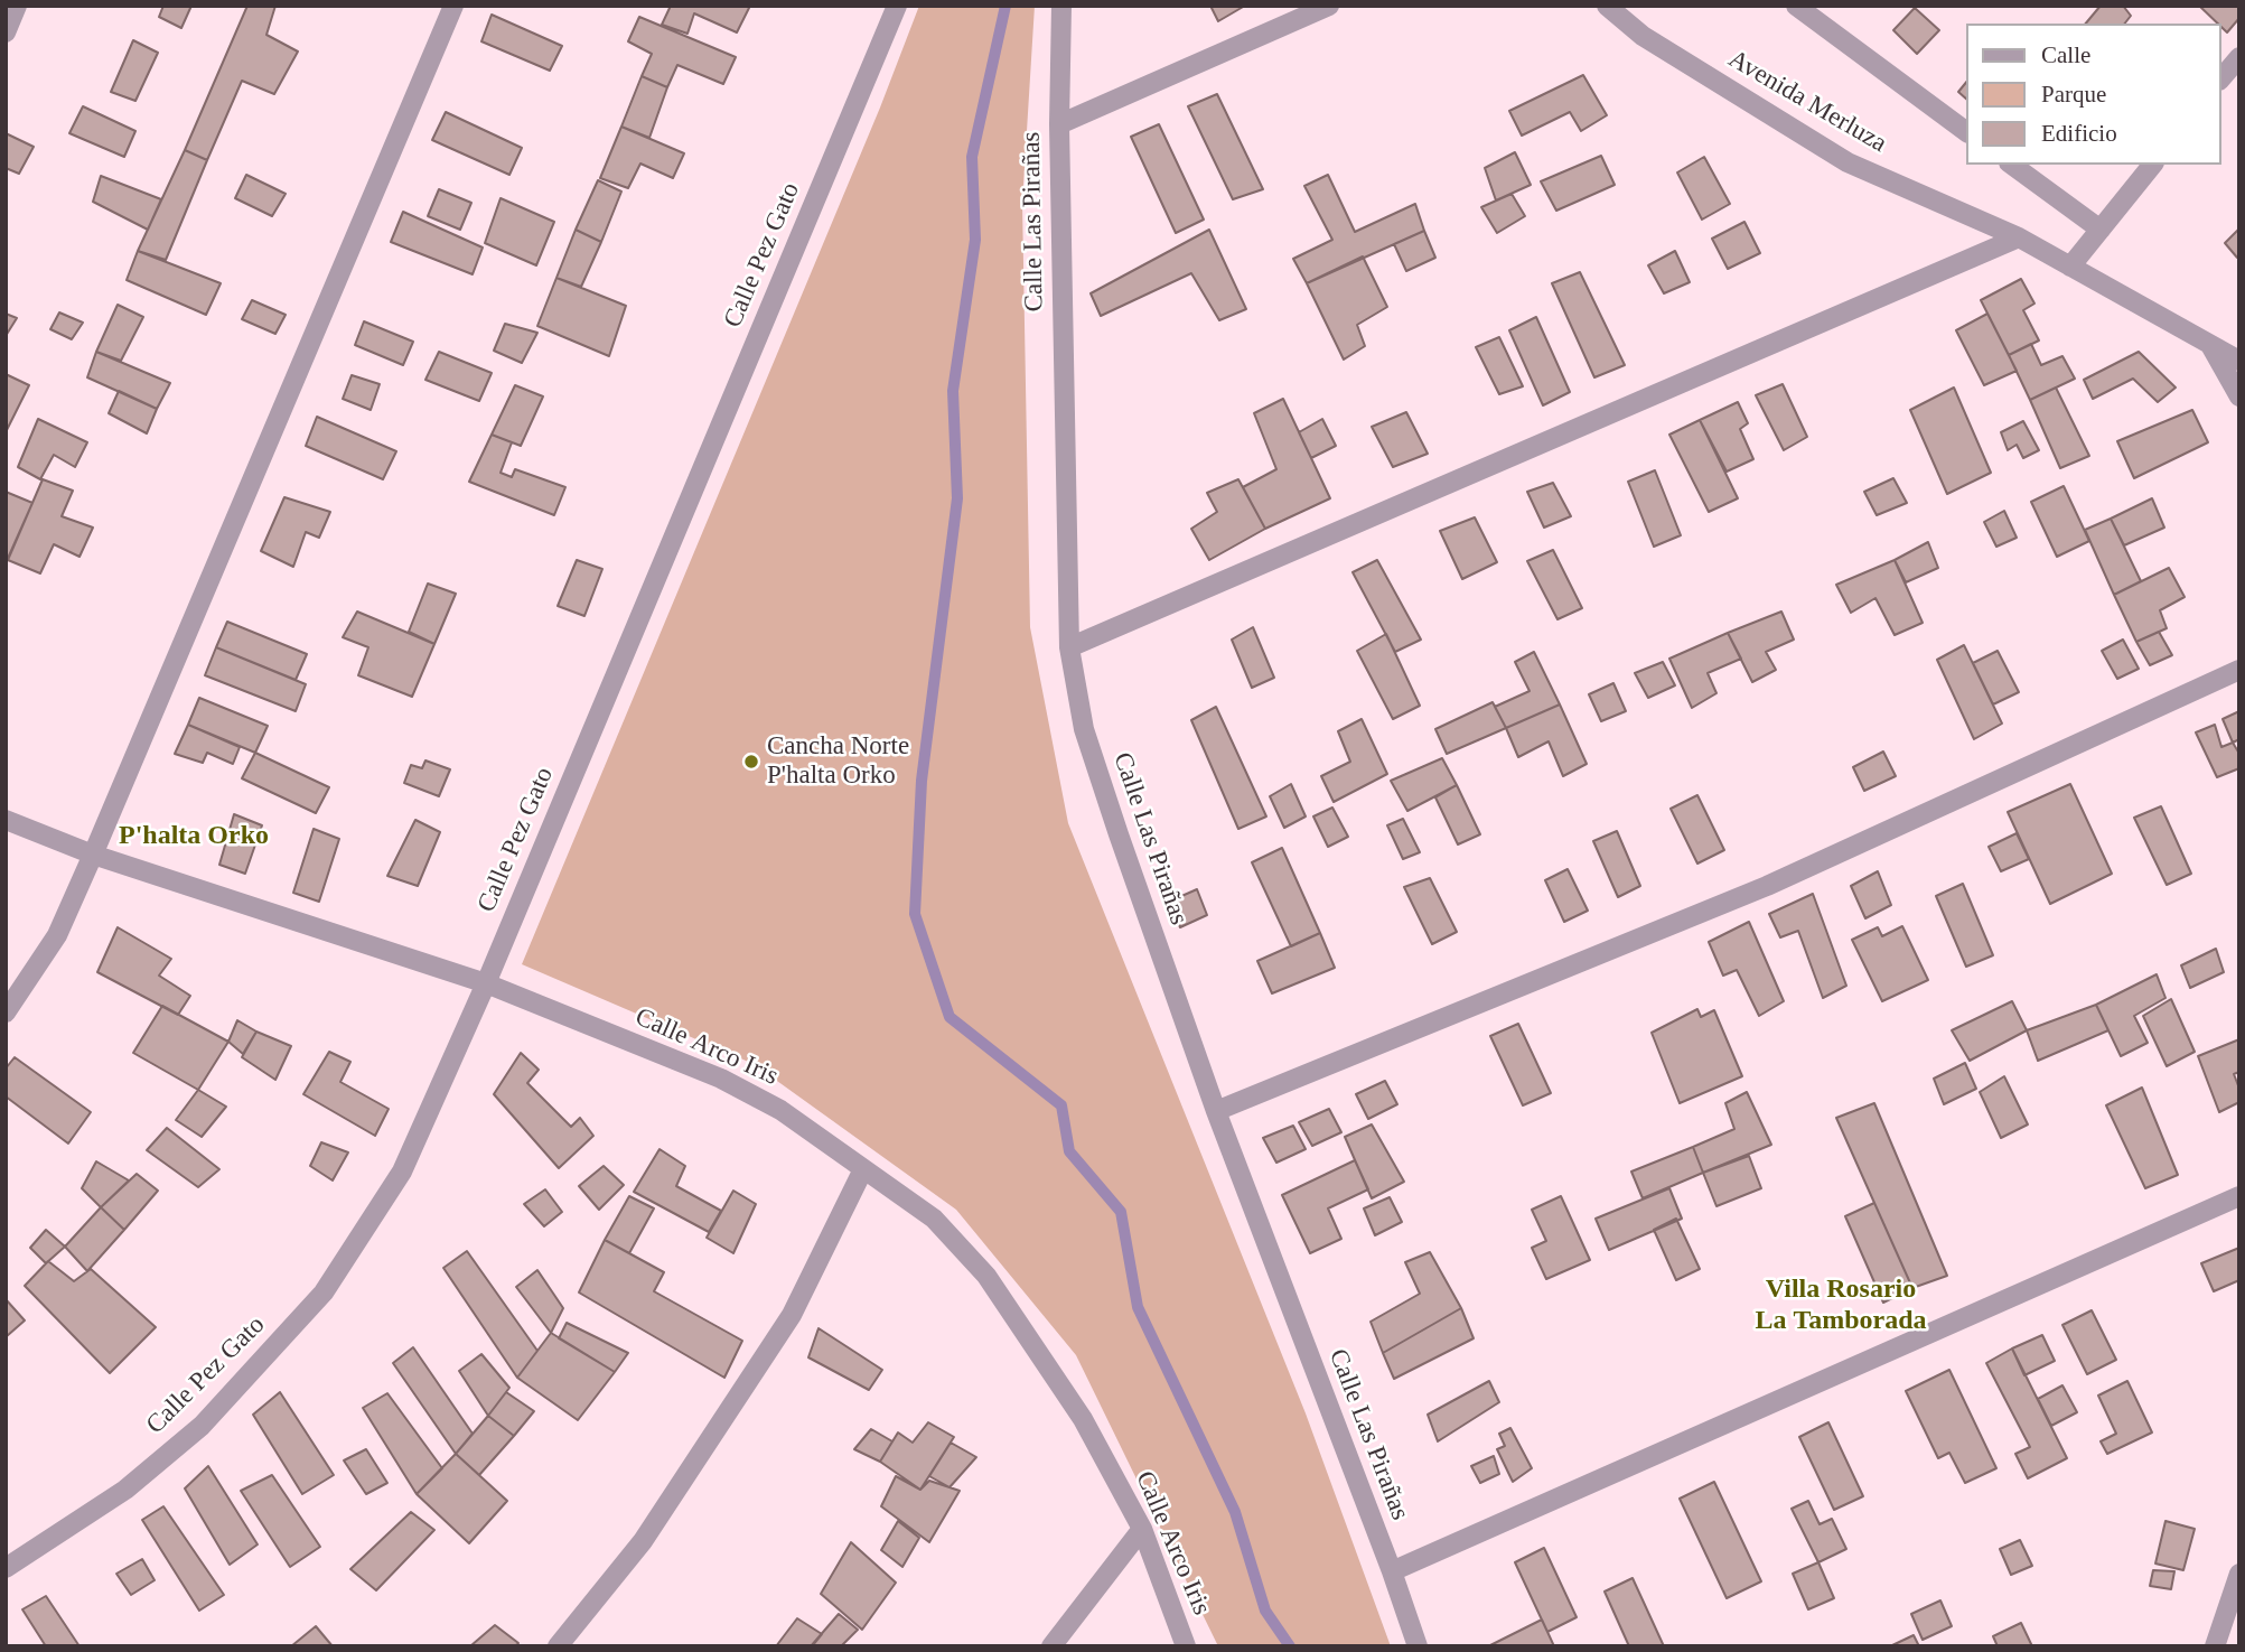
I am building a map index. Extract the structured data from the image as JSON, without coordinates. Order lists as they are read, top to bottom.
{
  "streets": {
    "street": [
      "Avenida Merluza",
      "Calle Las Pirañas",
      "Calle Pez Gato",
      "Calle Arco Iris"
    ]
  },
  "crossings": [
    ["Calle Pez Gato", "Calle Arco Iris"]
  ],
  "districts": ["P'halta Orko", "Villa Rosario La Tamborada"],
  "places": ["Cancha Norte P'halta Orko"],
  "legend": ["Calle", "Parque", "Edificio"]
}
